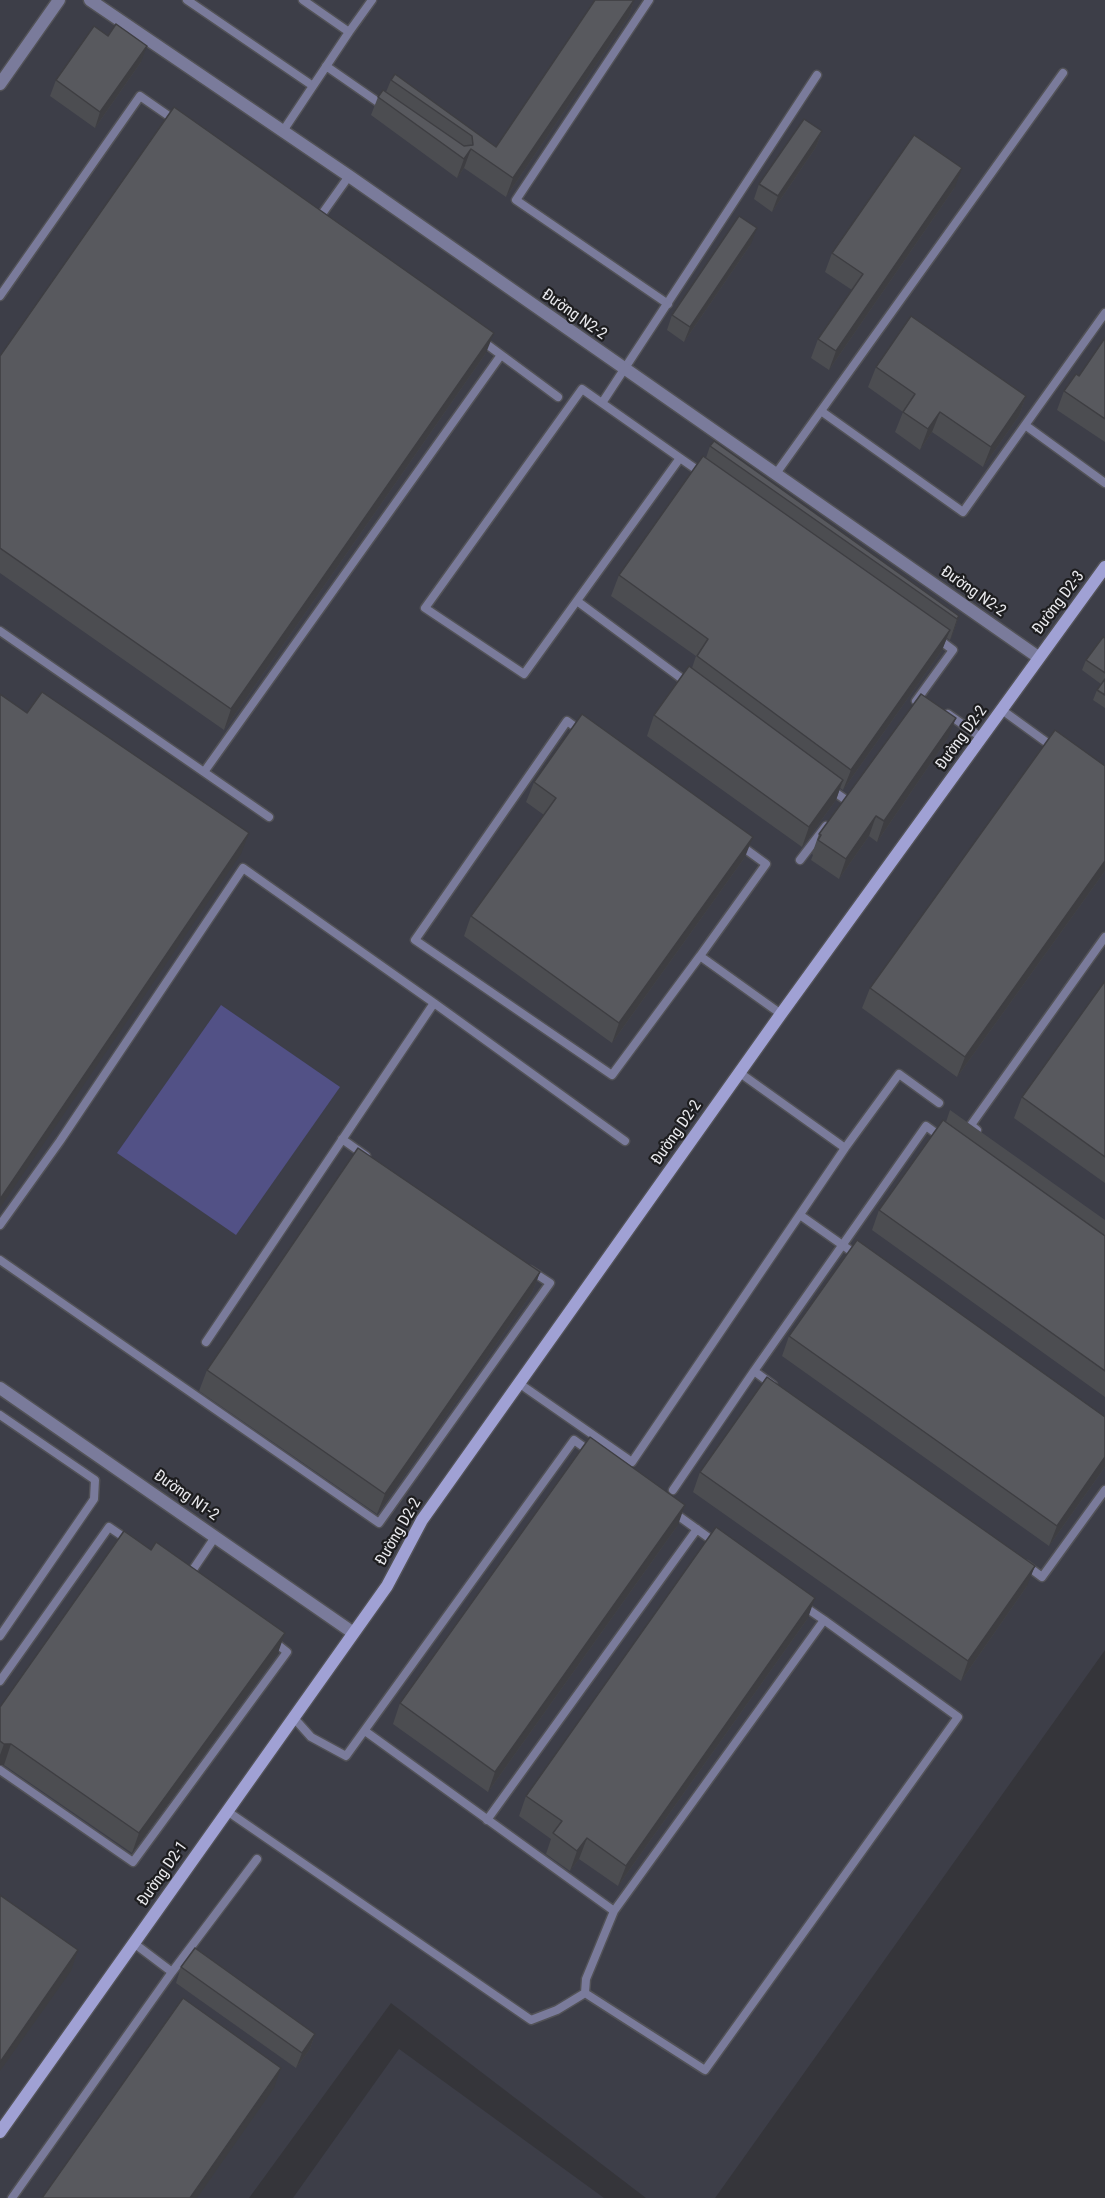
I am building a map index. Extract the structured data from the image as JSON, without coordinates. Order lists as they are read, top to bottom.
{
  "streets": {
    "main road": ["Đường D2-3", "Đường D2-2", "Đường D2-1"],
    "street": ["Đường N2-2", "Đường N1-2"]
  },
  "crossings": [
    ["Đường N2-2", "Đường D2-3"],
    ["Đường N2-2", "Đường D2-2"],
    ["Đường D2-3", "Đường D2-2"],
    ["Đường D2-2", "Đường N1-2"],
    ["Đường D2-2", "Đường D2-1"],
    ["Đường N1-2", "Đường D2-1"]
  ]
}
